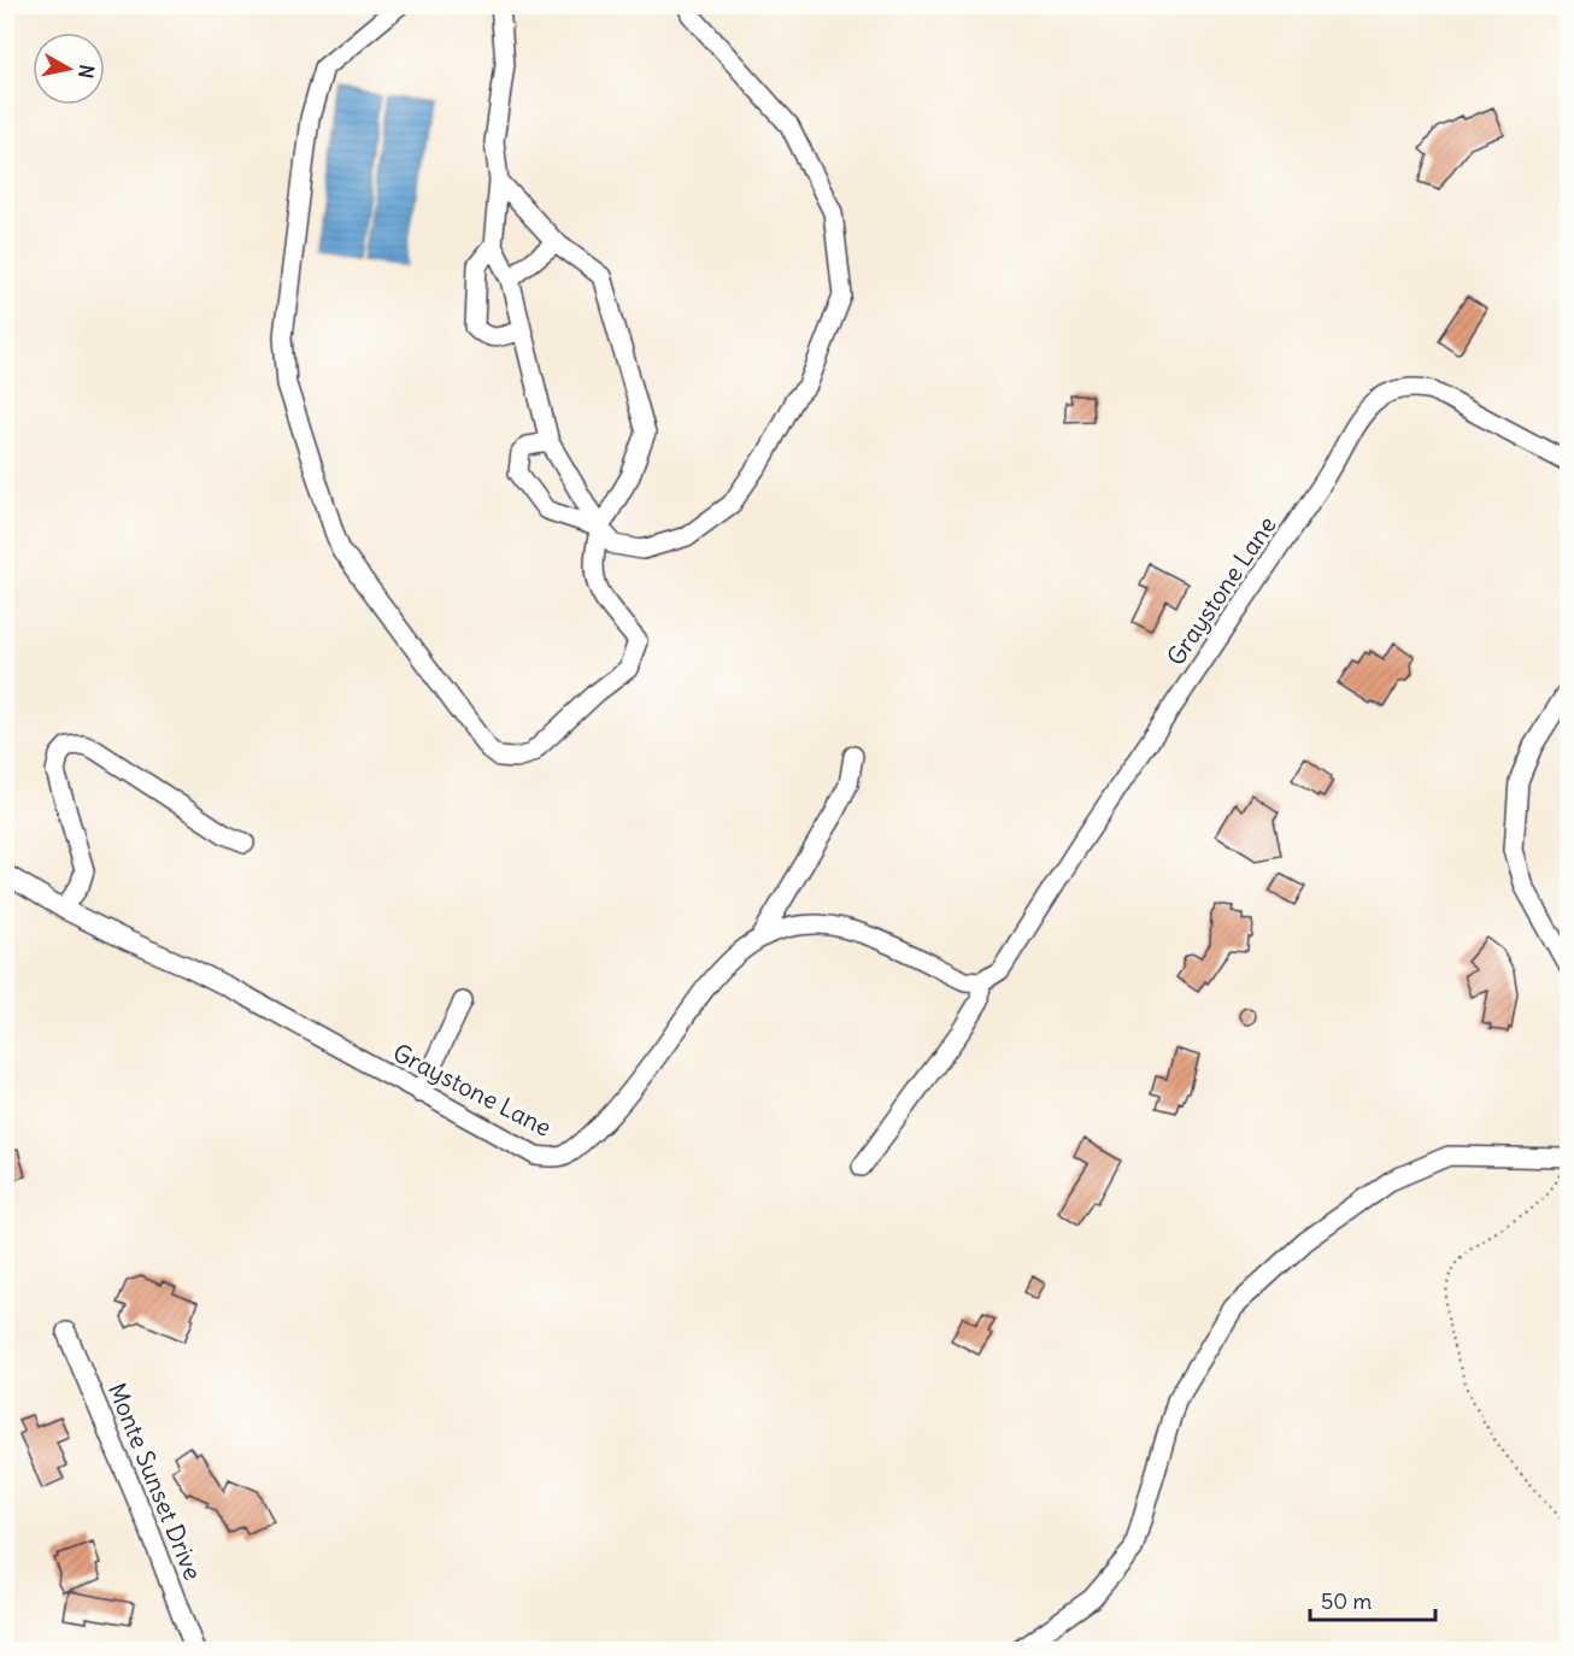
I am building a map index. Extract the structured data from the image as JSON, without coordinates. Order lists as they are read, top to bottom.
{
  "streets": {
    "street": ["Graystone Lane", "Monte Sunset Drive"]
  },
  "scale_bar": "50 m",
  "north": "right"
}
